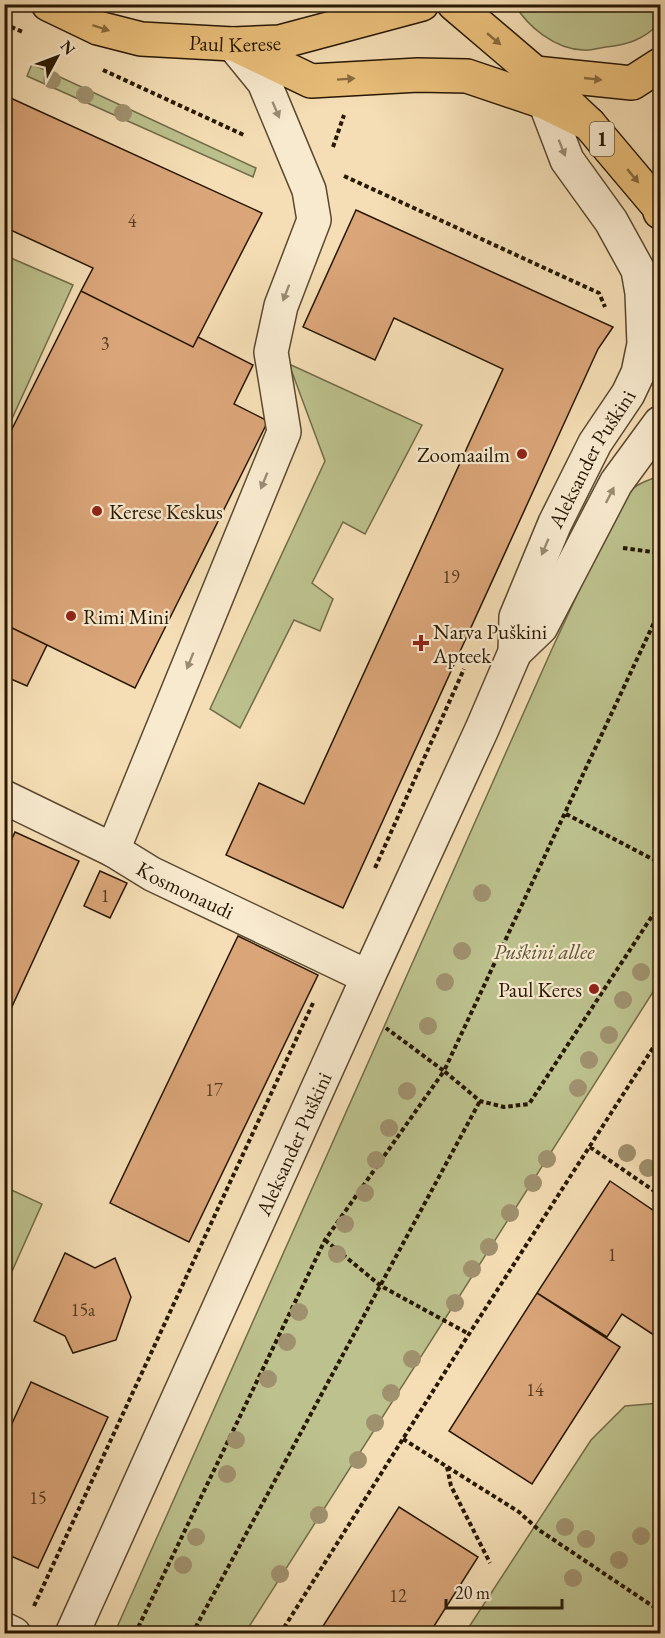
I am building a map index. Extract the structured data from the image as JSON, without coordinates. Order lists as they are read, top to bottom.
{
  "streets": {
    "highway": ["Paul Kerese", "1"],
    "street": ["Aleksander Puškini", "Kosmonaudi"]
  },
  "crossings": [
    ["1", "Aleksander Puškini"],
    ["Aleksander Puškini", "Kosmonaudi"]
  ],
  "one_way": ["Paul Kerese"],
  "parks": ["Puškini allee"],
  "places": {
    "other": [
      "Zoomaailm",
      "Kerese Keskus",
      "Rimi Mini",
      "Paul Keres"
    ],
    "health": ["Narva Puškini Apteek"]
  },
  "house_numbers": [
    "4",
    "3",
    "19",
    "1",
    "17",
    "1",
    "15a",
    "14",
    "15",
    "12"
  ],
  "scale_bar": "20 m",
  "north": "top right"
}
